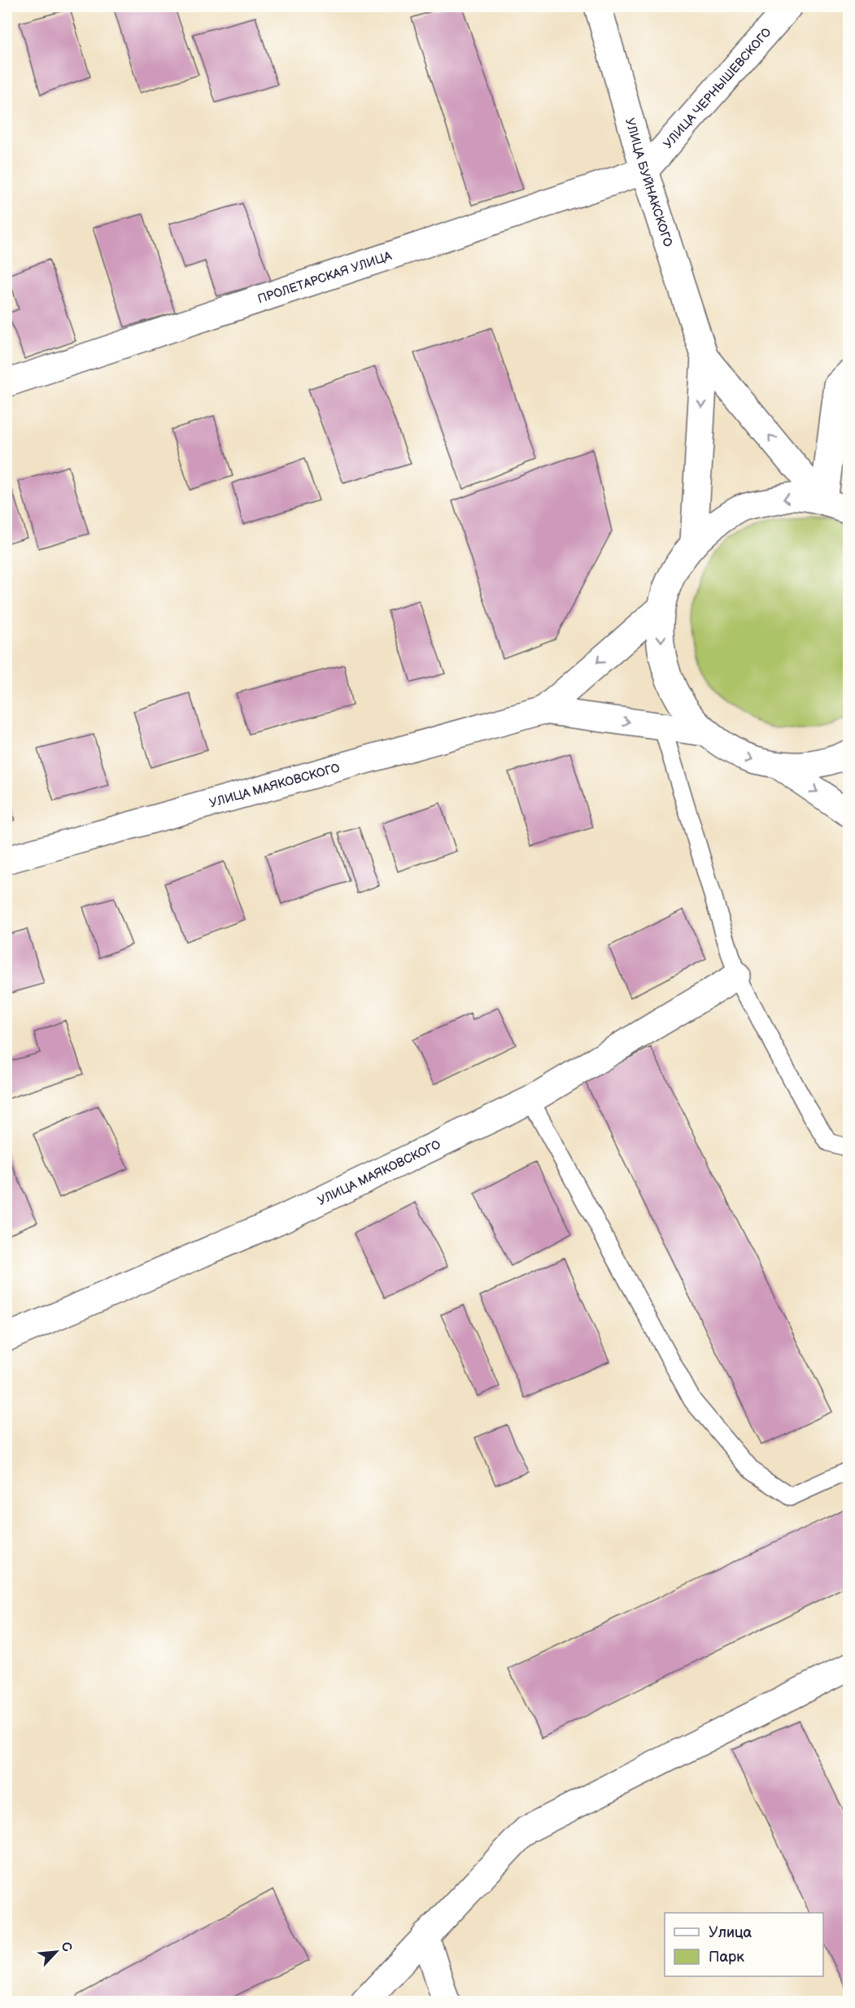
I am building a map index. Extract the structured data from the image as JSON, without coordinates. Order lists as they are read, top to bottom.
{
  "streets": {
    "street": [
      "УЛИЦА ЧЕРНЫШЕВСКОГО",
      "УЛИЦА БУЙНАКСКОГО",
      "ПРОЛЕТАРСКАЯ УЛИЦА",
      "УЛИЦА МАЯКОВСКОГО"
    ]
  },
  "crossings": [
    ["УЛИЦА ЧЕРНЫШЕВСКОГО", "УЛИЦА БУЙНАКСКОГО"],
    ["УЛИЦА ЧЕРНЫШЕВСКОГО", "ПРОЛЕТАРСКАЯ УЛИЦА"],
    ["УЛИЦА БУЙНАКСКОГО", "ПРОЛЕТАРСКАЯ УЛИЦА"]
  ],
  "legend": ["Улица", "Парк"],
  "north": "top right"
}
